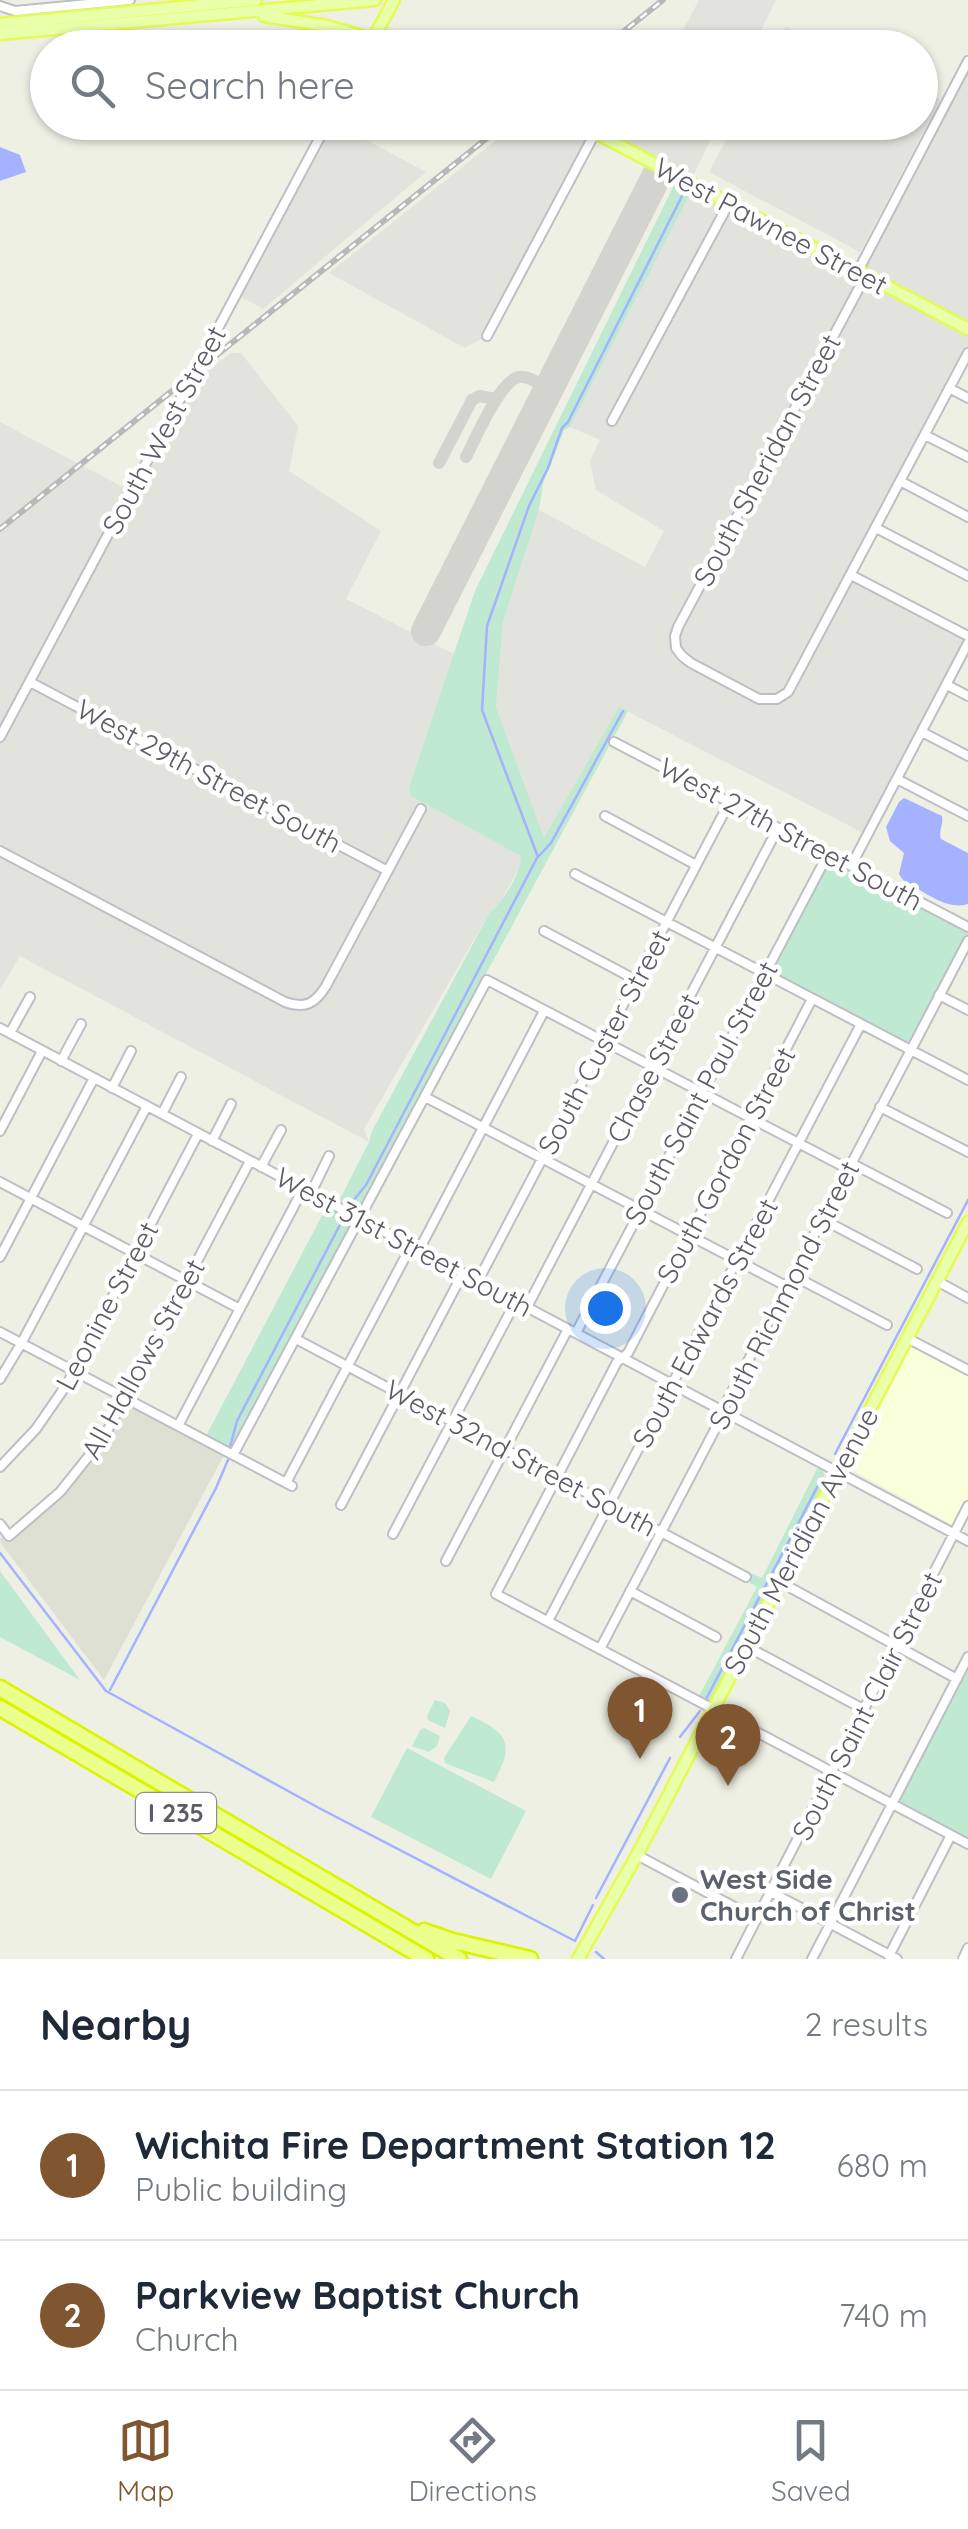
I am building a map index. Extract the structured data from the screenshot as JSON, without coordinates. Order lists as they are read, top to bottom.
{
  "streets": {
    "highway": ["I 235"],
    "main road": ["West Pawnee Street", "South Meridian Avenue"],
    "street": [
      "South West Street",
      "South Sheridan Street",
      "West 29th Street South",
      "West 27th Street South",
      "South Custer Street",
      "Chase Street",
      "South Saint Paul Street",
      "South Gordon Street",
      "West 31st Street South",
      "South Richmond Street",
      "Leonine Street",
      "South Edwards Street",
      "All Hallows Street",
      "West 32nd Street South",
      "South Saint Clair Street"
    ]
  },
  "crossings": [
    ["West Pawnee Street", "South Sheridan Street"],
    ["South West Street", "West 29th Street South"],
    ["West 27th Street South", "South Custer Street"],
    ["West 27th Street South", "Chase Street"],
    ["West 27th Street South", "South Saint Paul Street"],
    ["South Custer Street", "West 31st Street South"],
    ["Chase Street", "West 31st Street South"],
    ["South Saint Paul Street", "West 31st Street South"],
    ["South Saint Paul Street", "West 32nd Street South"],
    ["South Gordon Street", "West 31st Street South"],
    ["South Gordon Street", "South Edwards Street"],
    ["South Gordon Street", "West 32nd Street South"],
    ["West 31st Street South", "South Richmond Street"],
    ["West 31st Street South", "Leonine Street"],
    ["West 31st Street South", "South Edwards Street"],
    ["West 31st Street South", "All Hallows Street"],
    ["West 31st Street South", "South Meridian Avenue"],
    ["West 31st Street South", "South Saint Clair Street"],
    ["South Richmond Street", "West 32nd Street South"],
    ["South Edwards Street", "West 32nd Street South"]
  ],
  "places": ["West Side Church of Christ"],
  "page": {
    "search": "Search here",
    "pins": ["1", "2"],
    "heading": ["Nearby", "2 results"],
    "list": [
      {
        "mark": "1",
        "name": "Wichita Fire Department Station 12",
        "note": "Public building",
        "value": "680 m"
      },
      {
        "mark": "2",
        "name": "Parkview Baptist Church",
        "note": "Church",
        "value": "740 m"
      }
    ],
    "nav": ["Map", "Directions", "Saved"]
  }
}
